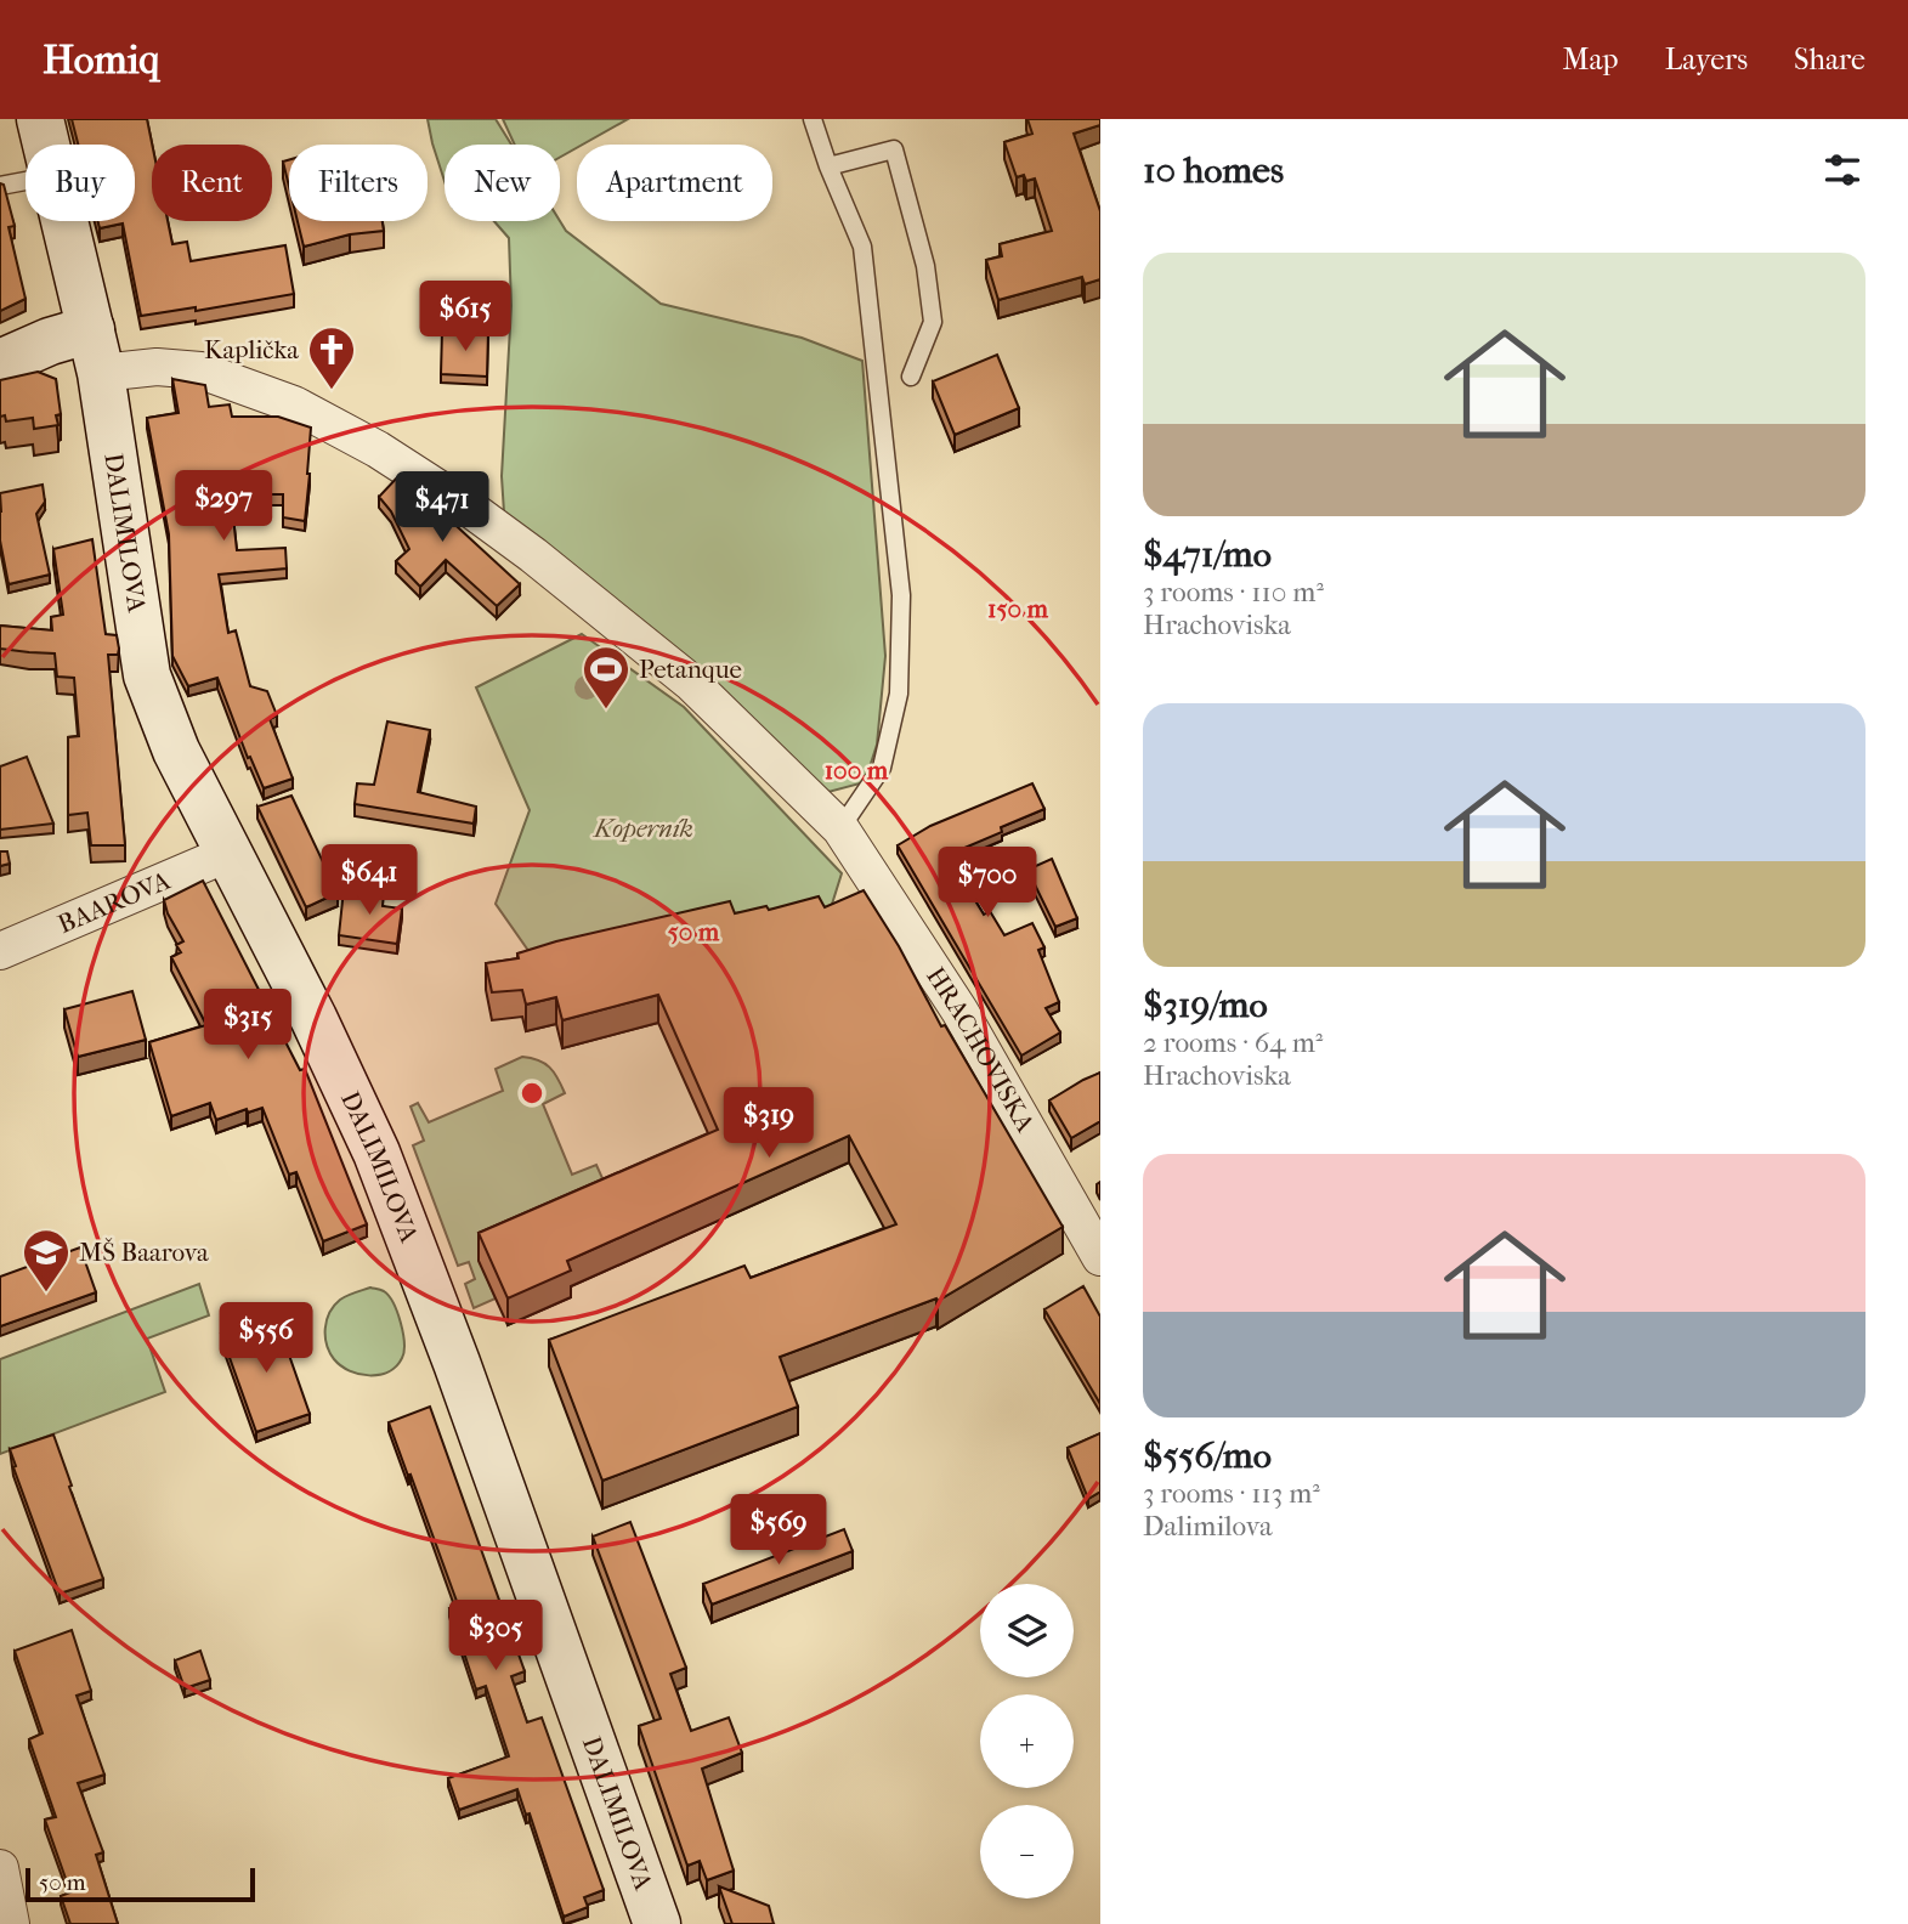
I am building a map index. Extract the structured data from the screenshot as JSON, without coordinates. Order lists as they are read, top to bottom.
{
  "streets": {
    "main road": ["DALIMILOVA"],
    "street": ["BAAROVA", "HRACHOVISKA"]
  },
  "crossings": [
    ["DALIMILOVA", "BAAROVA"],
    ["DALIMILOVA", "HRACHOVISKA"]
  ],
  "parks": ["Koperník"],
  "places": {
    "church": ["Kaplička"],
    "sports": ["Petanque"],
    "school or university": ["MŠ Baarova"]
  },
  "scale_bar": "50 m",
  "page": {
    "header": "Homiq",
    "nav": ["Map", "Layers", "Share"],
    "heading": "10 homes",
    "chip": [
      "Buy",
      "Rent",
      "Filters",
      "New",
      "Apartment"
    ],
    "list": [
      {
        "name": "$471/mo",
        "note": "3 rooms · 110 m² · Hrachoviska"
      },
      {
        "name": "$319/mo",
        "note": "2 rooms · 64 m² · Hrachoviska"
      },
      {
        "name": "$556/mo",
        "note": "3 rooms · 113 m² · Dalimilova"
      }
    ],
    "price": [
      "$615",
      "$297",
      "$471",
      "$641",
      "$700",
      "$315",
      "$319",
      "$556",
      "$569",
      "$305"
    ],
    "map_buttons": ["+", "−"],
    "scale": "50 m"
  },
  "rings": ["150 m", "100 m", "50 m"]
}
